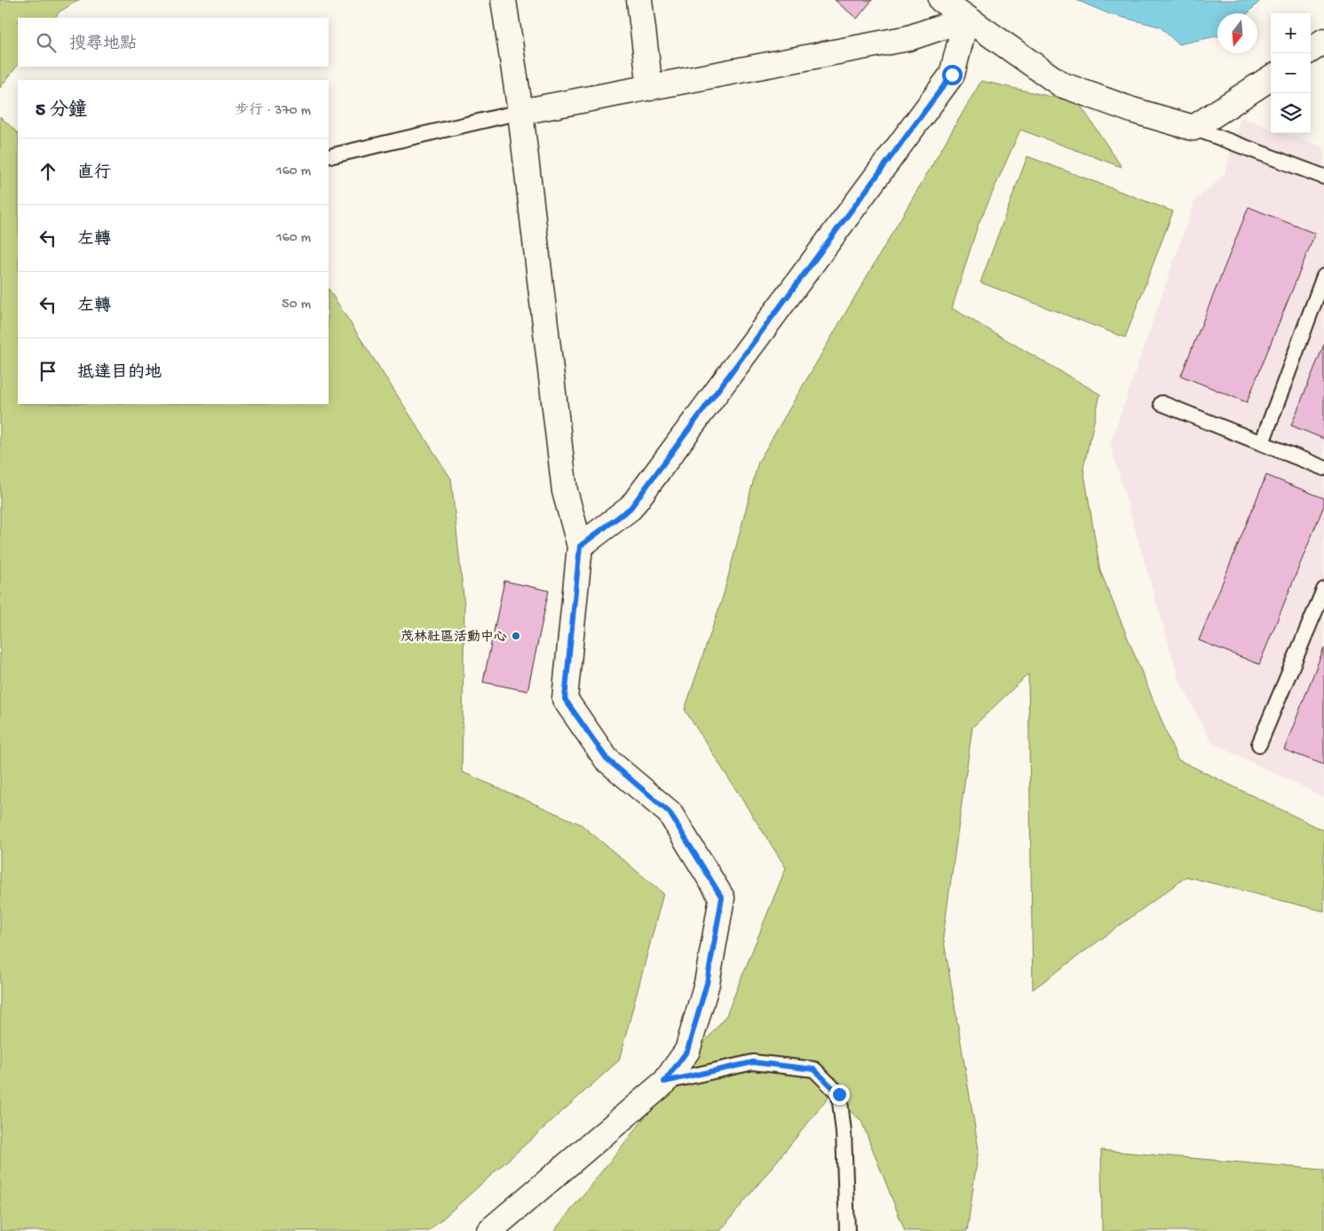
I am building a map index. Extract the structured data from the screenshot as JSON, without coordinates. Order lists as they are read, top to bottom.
{
  "places": ["茂林社區活動中心"],
  "north": "bottom",
  "page": {
    "map_buttons": ["+", "−"],
    "search": "搜尋地點",
    "heading": ["5 分鐘", "步行 · 370 m"],
    "list": [
      ["直行", "160 m"],
      ["左轉", "160 m"],
      ["左轉", "50 m"],
      "抵達目的地"
    ]
  }
}
